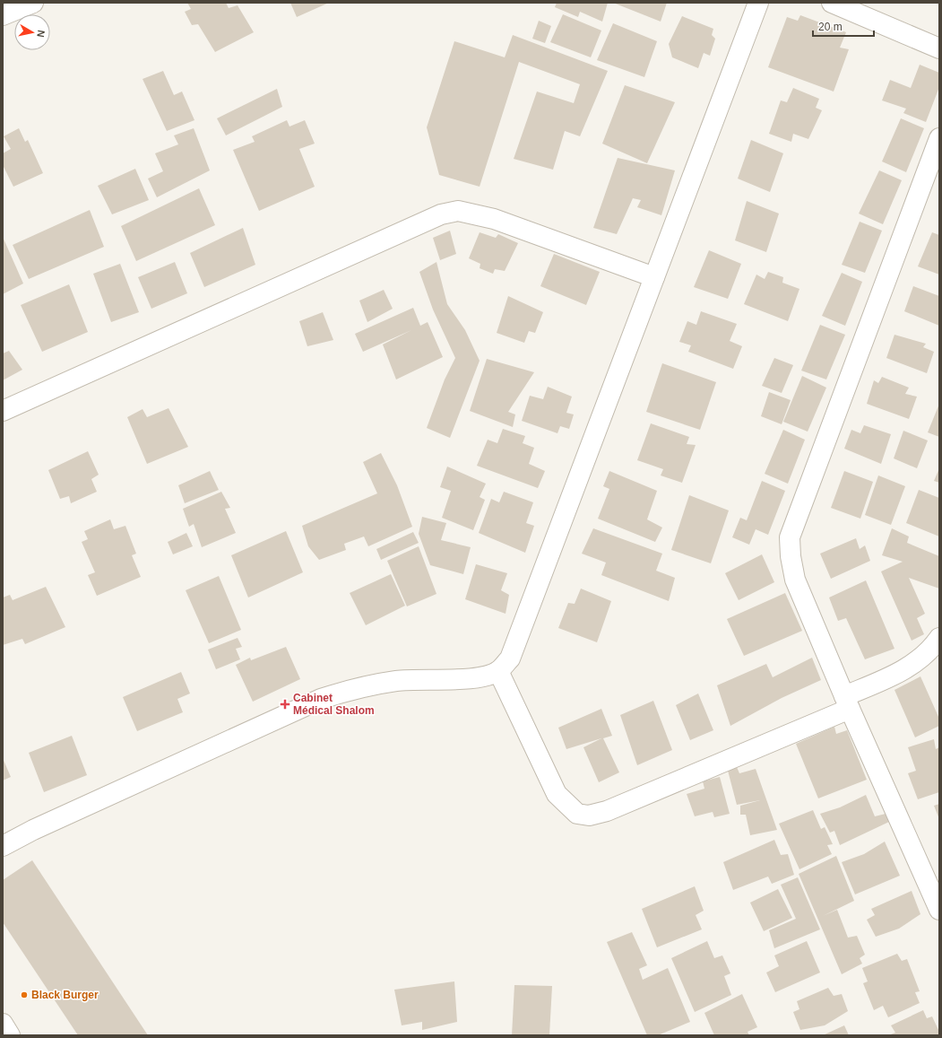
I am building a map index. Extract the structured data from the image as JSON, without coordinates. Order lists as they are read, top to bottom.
{
  "places": {
    "health": ["Cabinet Médical Shalom"],
    "other": ["Black Burger"]
  },
  "scale_bar": "20 m",
  "north": "right"
}
